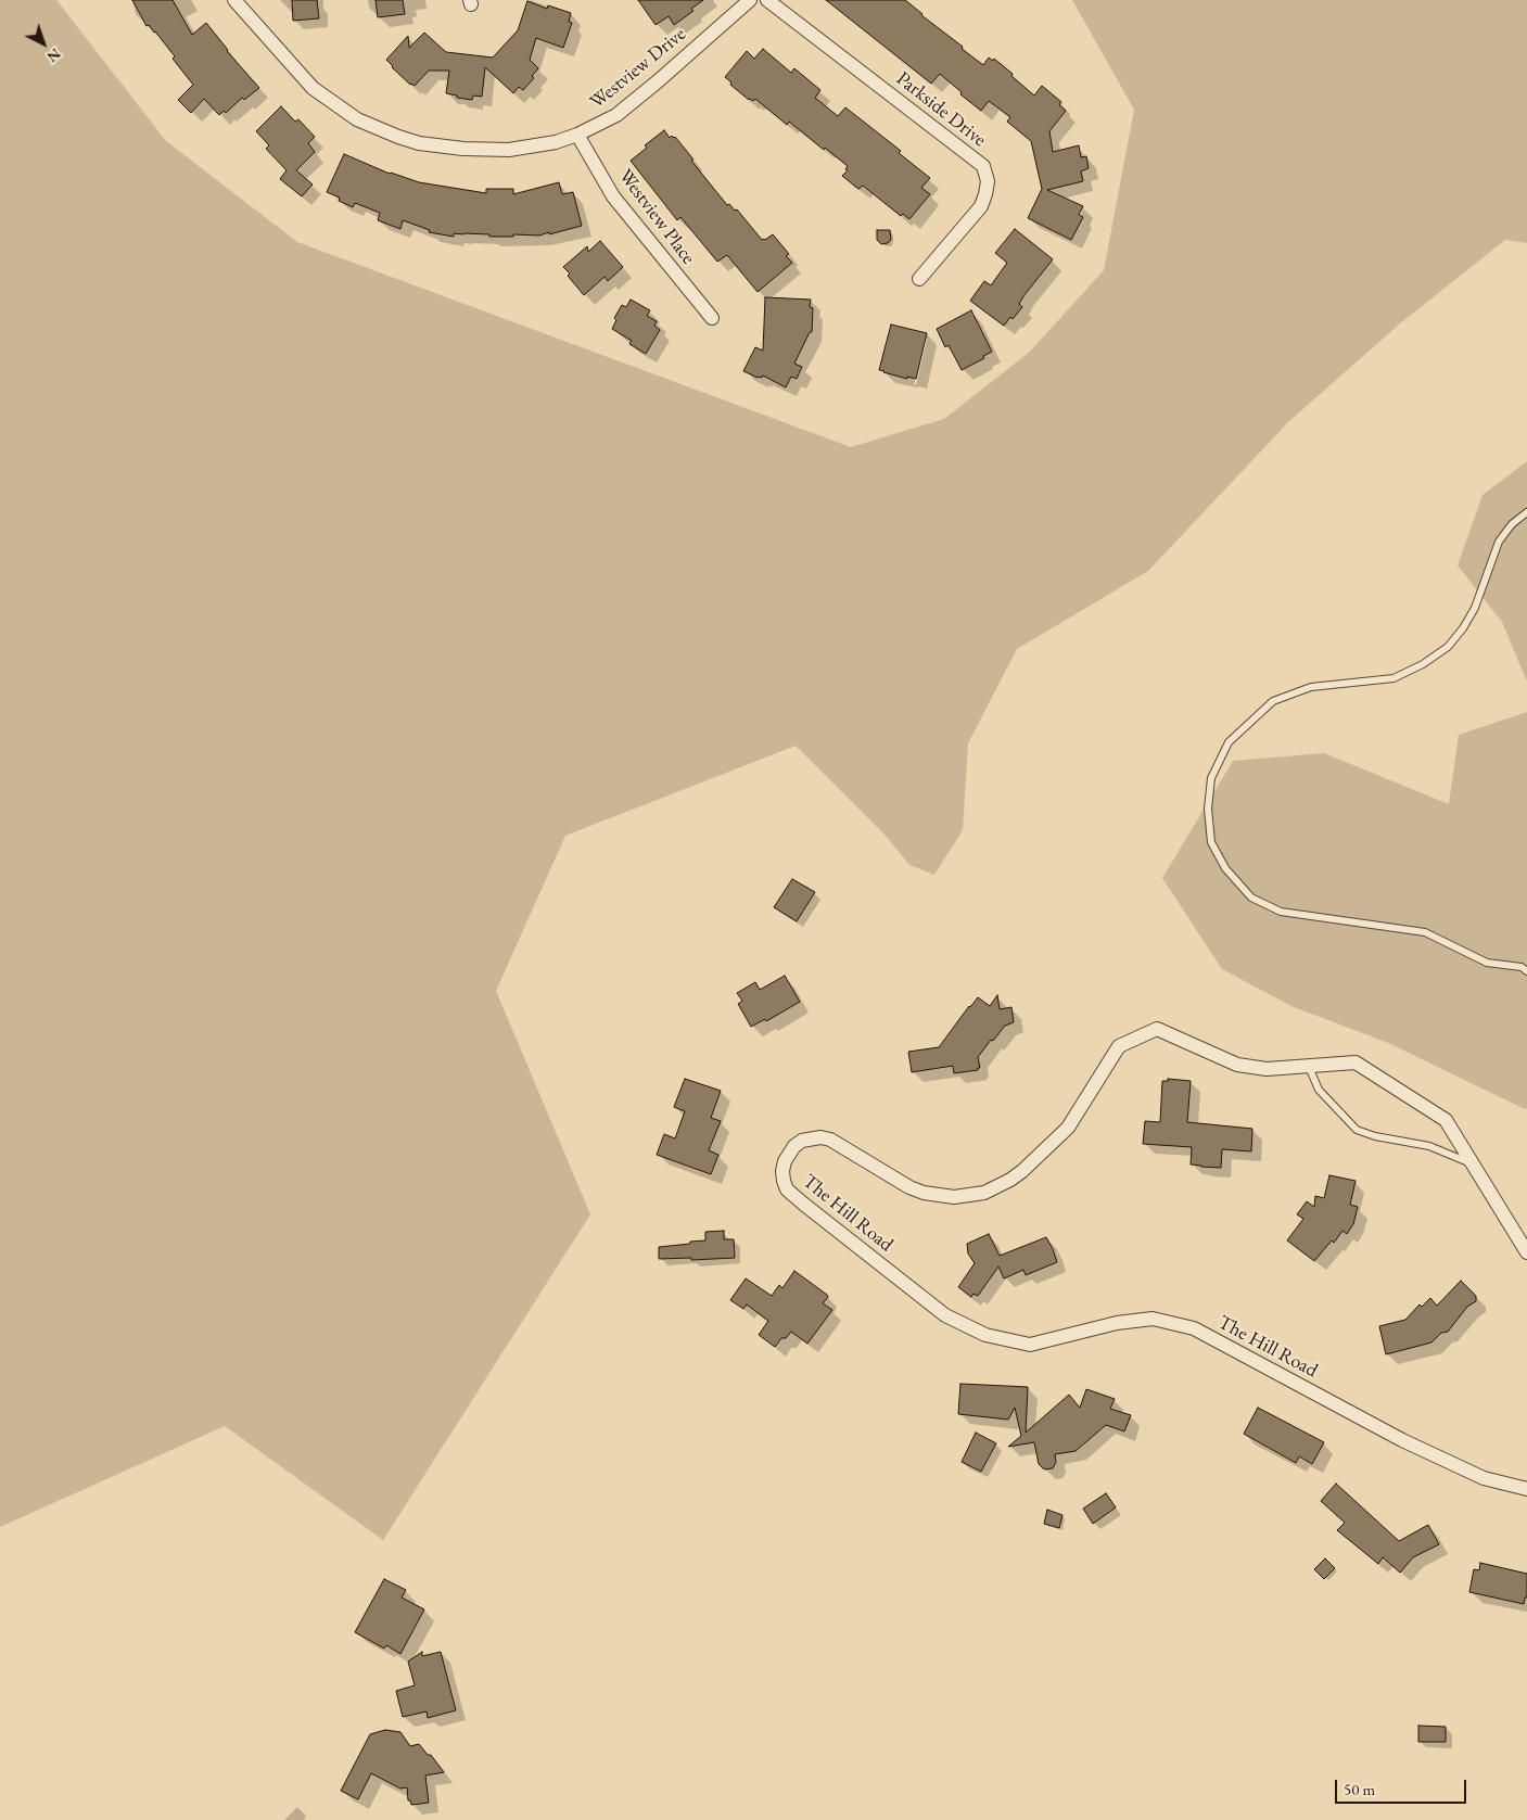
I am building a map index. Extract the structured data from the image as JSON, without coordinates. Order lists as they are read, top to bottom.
{
  "streets": {
    "street": [
      "Westview Drive",
      "Parkside Drive",
      "Westview Place",
      "The Hill Road"
    ]
  },
  "crossings": [
    ["Westview Drive", "Westview Place"]
  ],
  "scale_bar": "50 m",
  "north": "bottom right"
}
